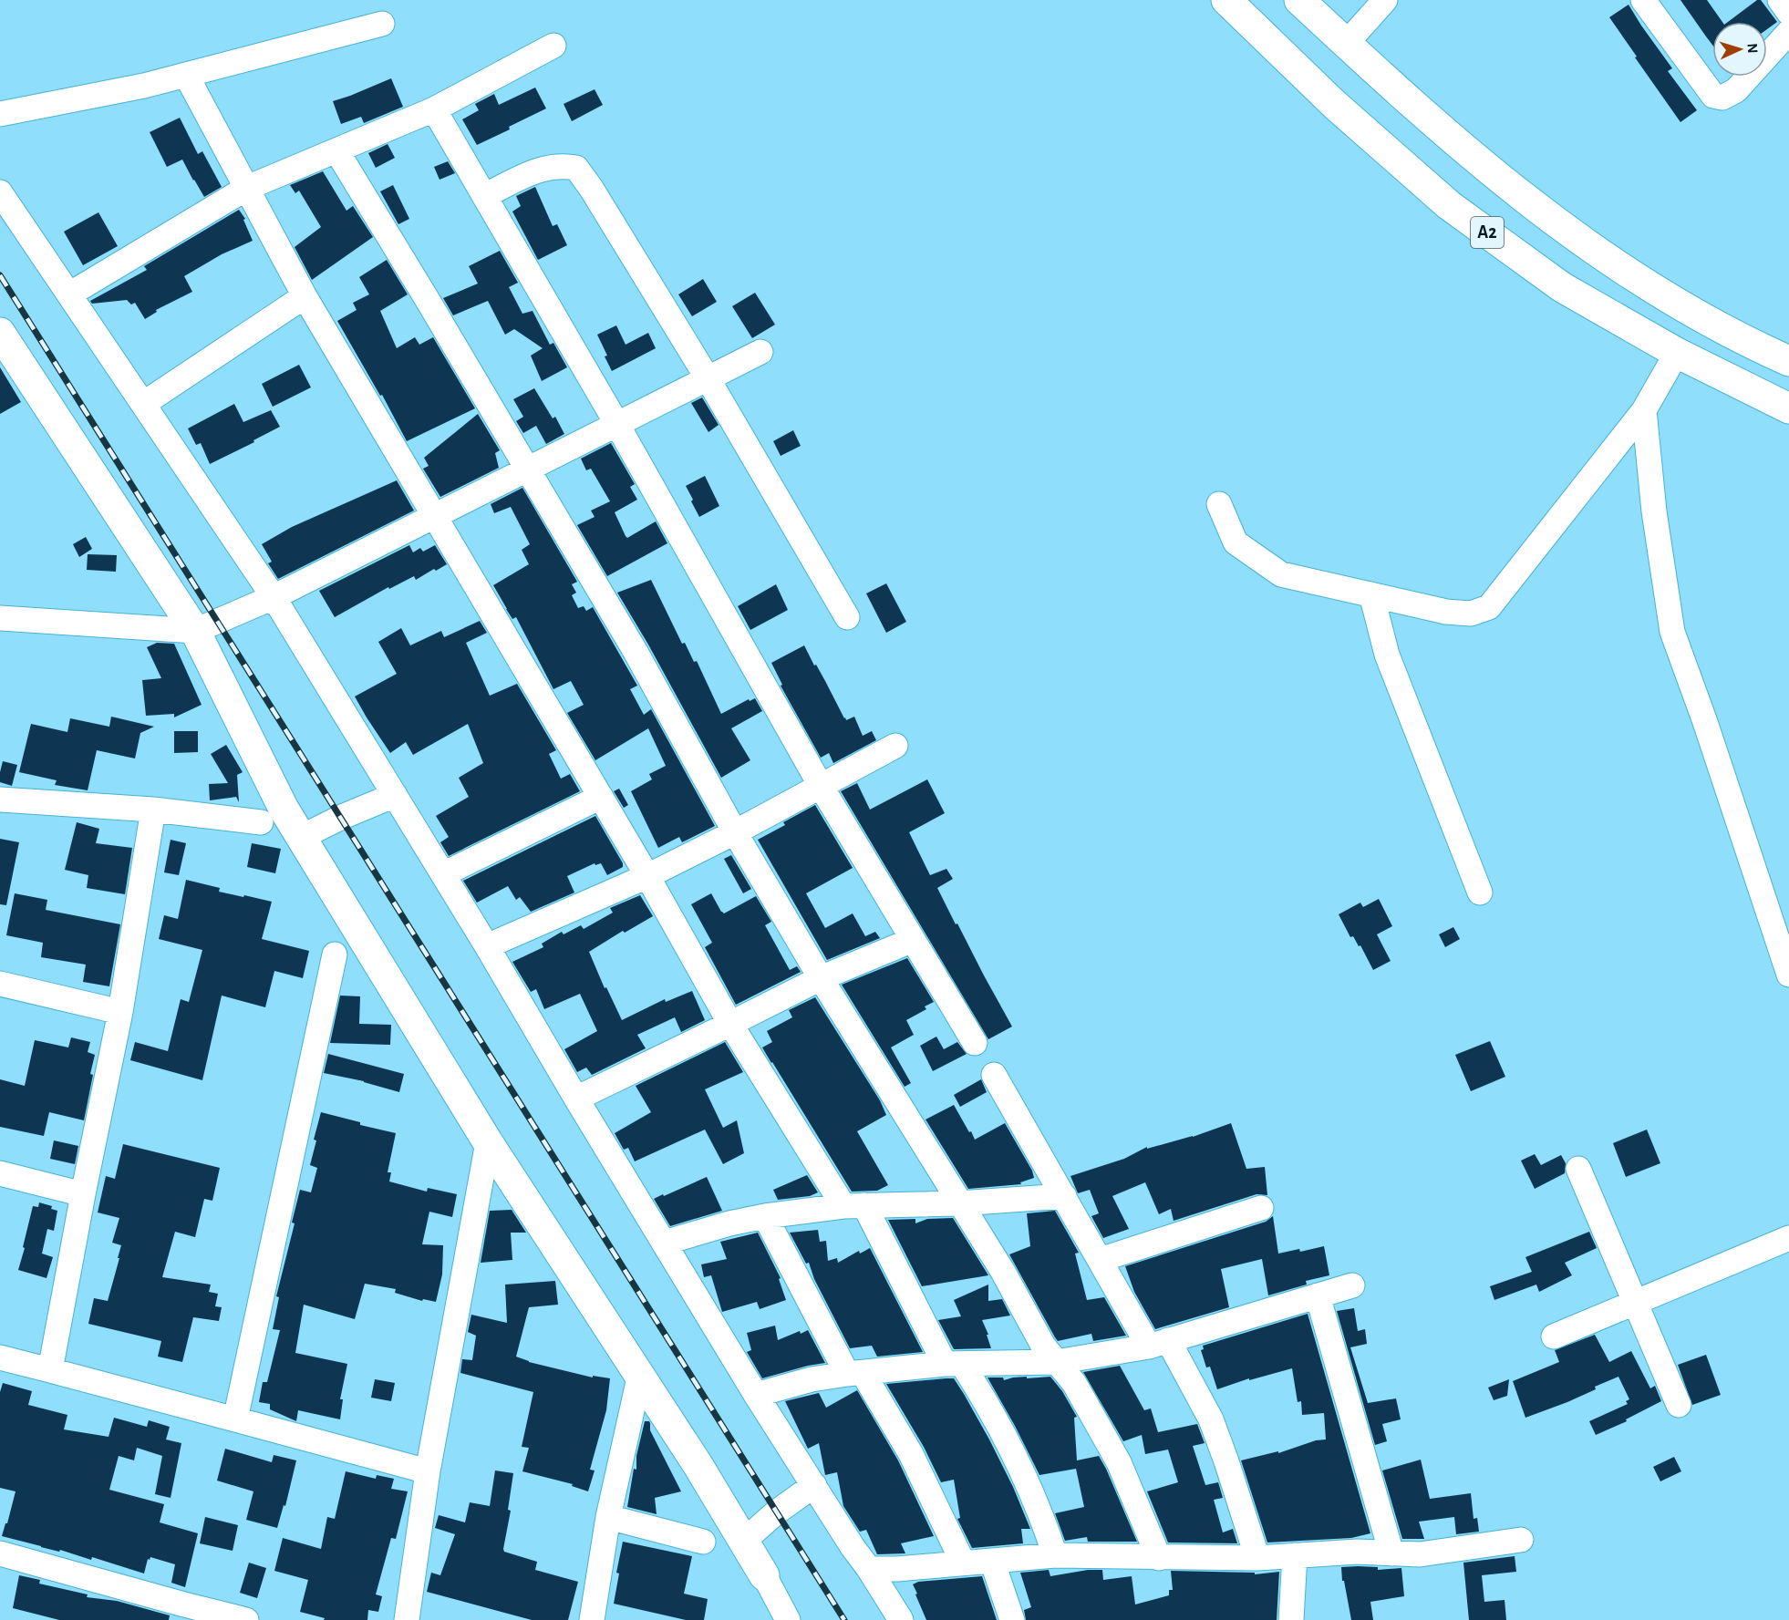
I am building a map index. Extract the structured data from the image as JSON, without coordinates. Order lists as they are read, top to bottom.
{
  "streets": {
    "main road": ["A2"]
  },
  "north": "right"
}
